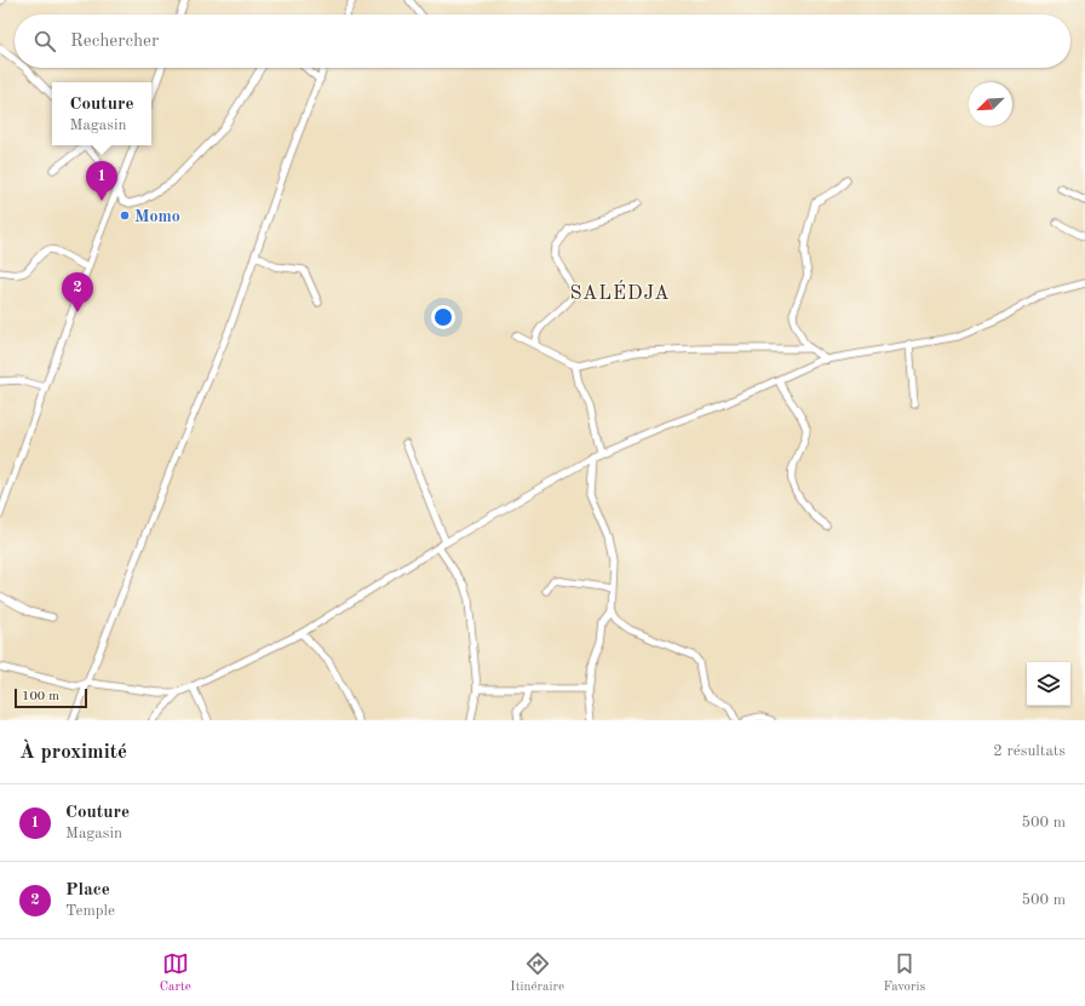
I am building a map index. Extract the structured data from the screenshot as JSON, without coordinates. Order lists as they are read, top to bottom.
{
  "districts": ["SALÉDJA"],
  "places": ["Momo"],
  "scale_bar": "100 m",
  "north": "bottom left",
  "page": {
    "search": "Rechercher",
    "popup": ["Couture", "Magasin"],
    "pins": ["1", "2"],
    "scale": "100 m",
    "heading": ["À proximité", "2 résultats"],
    "list": [
      {
        "mark": "1",
        "name": "Couture",
        "note": "Magasin",
        "value": "500 m"
      },
      {
        "mark": "2",
        "name": "Place",
        "note": "Temple",
        "value": "500 m"
      }
    ],
    "nav": ["Carte", "Itinéraire", "Favoris"]
  }
}
